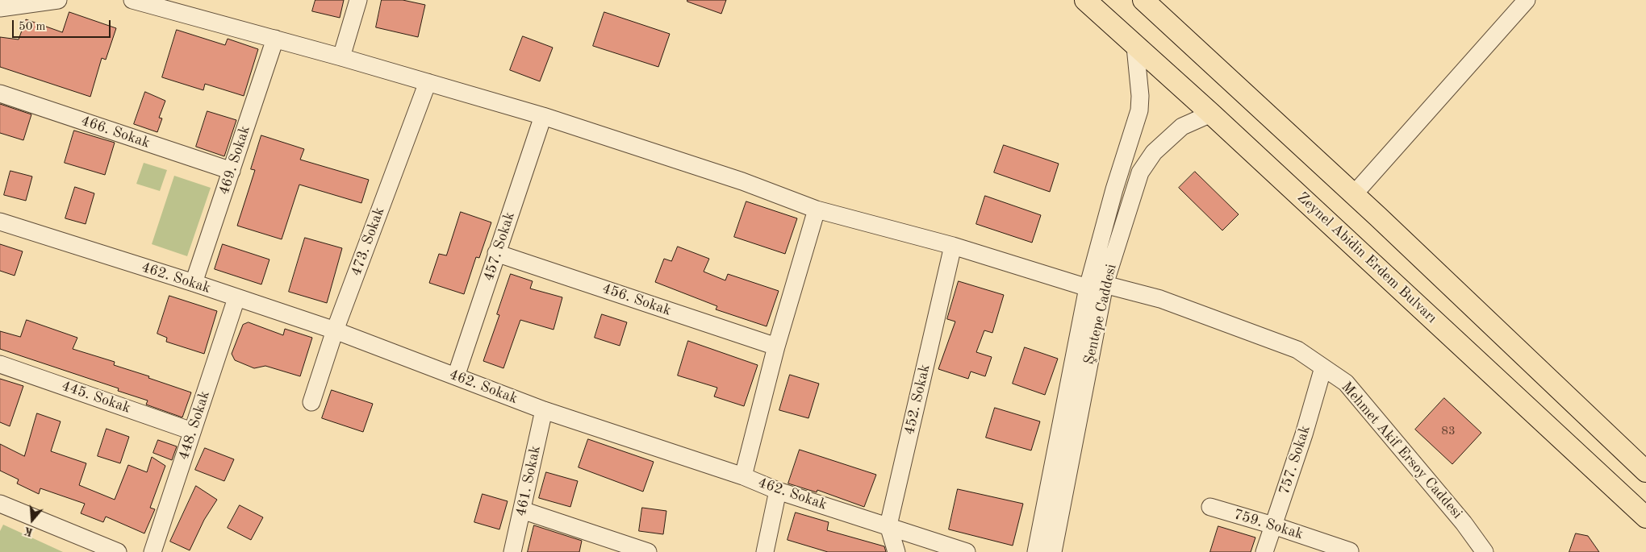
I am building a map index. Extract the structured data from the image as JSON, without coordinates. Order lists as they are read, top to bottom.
{
  "streets": {
    "main road": ["Zeynel Abidin Erdem Bulvarı"],
    "street": [
      "466. Sokak",
      "469. Sokak",
      "473. Sokak",
      "457. Sokak",
      "462. Sokak",
      "456. Sokak",
      "Şentepe Caddesi",
      "445. Sokak",
      "452. Sokak",
      "448. Sokak",
      "Mehmet Akif Ersoy Caddesi",
      "757. Sokak",
      "461. Sokak",
      "759. Sokak"
    ]
  },
  "crossings": [
    ["466. Sokak", "469. Sokak"],
    ["469. Sokak", "462. Sokak"],
    ["473. Sokak", "462. Sokak"],
    ["457. Sokak", "462. Sokak"],
    ["457. Sokak", "456. Sokak"],
    ["Zeynel Abidin Erdem Bulvarı", "Şentepe Caddesi"],
    ["462. Sokak", "452. Sokak"],
    ["462. Sokak", "448. Sokak"],
    ["462. Sokak", "461. Sokak"],
    ["Şentepe Caddesi", "Mehmet Akif Ersoy Caddesi"],
    ["445. Sokak", "448. Sokak"],
    ["Mehmet Akif Ersoy Caddesi", "757. Sokak"],
    ["757. Sokak", "759. Sokak"]
  ],
  "house_numbers": ["83"],
  "scale_bar": "50 m",
  "north": "bottom"
}
